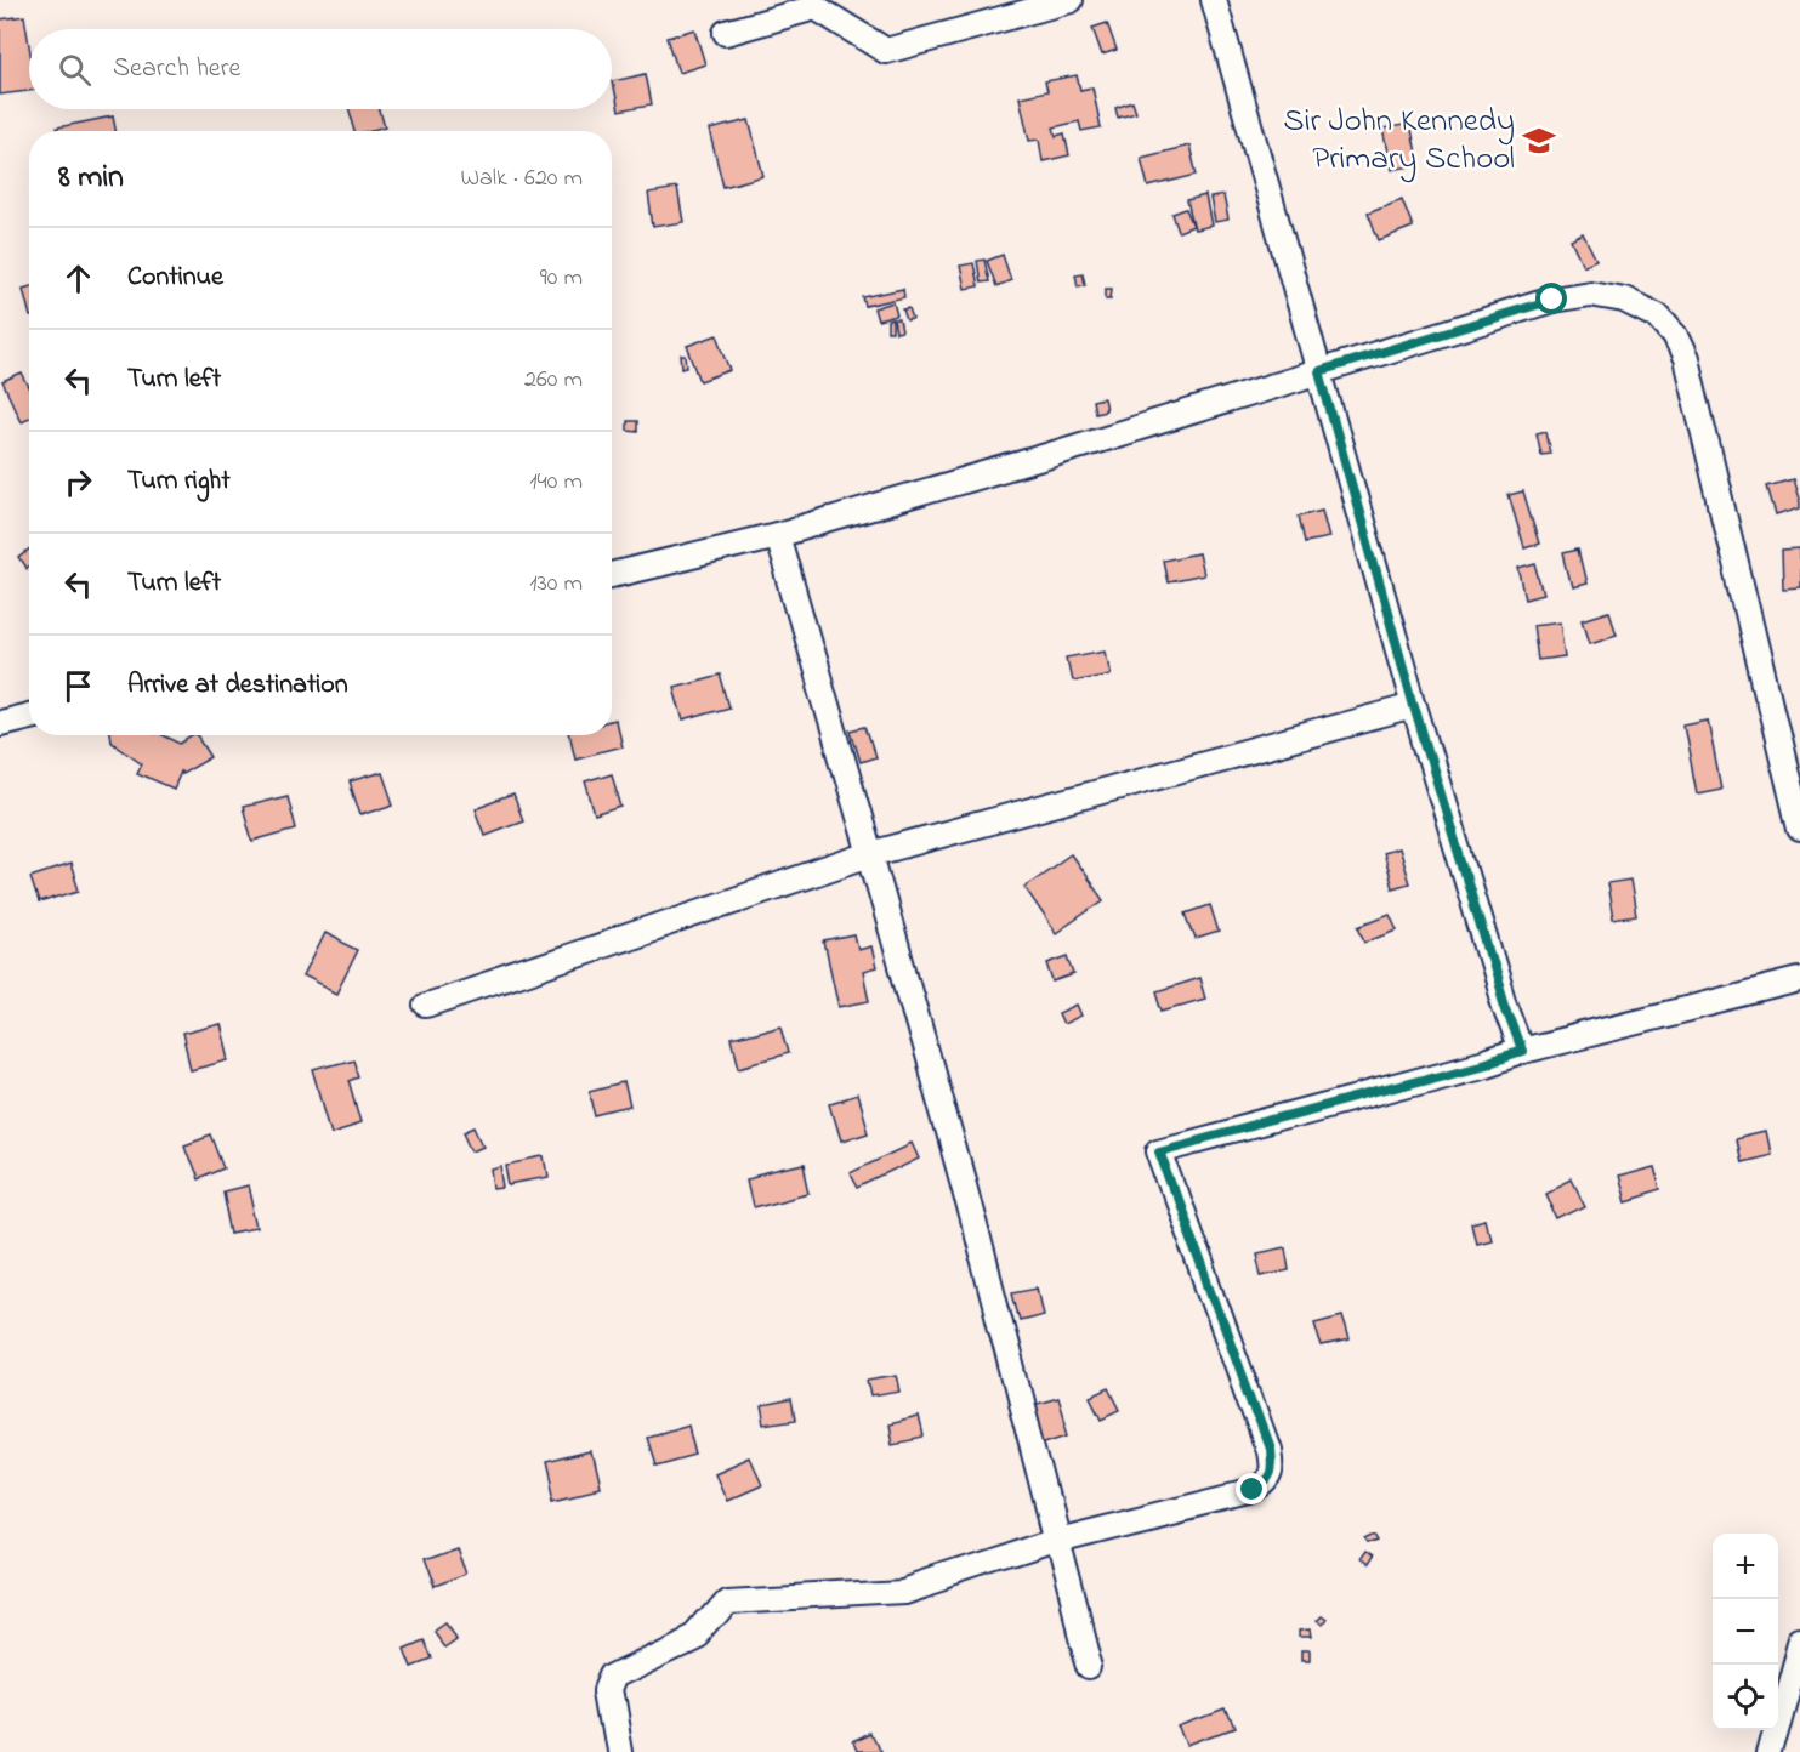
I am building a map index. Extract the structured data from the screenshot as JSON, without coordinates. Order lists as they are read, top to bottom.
{
  "places": {
    "school or university": ["Sir John Kennedy Primary School"]
  },
  "page": {
    "search": "Search here",
    "heading": ["8 min", "Walk · 620 m"],
    "list": [
      ["Continue", "90 m"],
      ["Turn left", "260 m"],
      ["Turn right", "140 m"],
      ["Turn left", "130 m"],
      "Arrive at destination"
    ],
    "map_buttons": ["+", "−"]
  }
}
